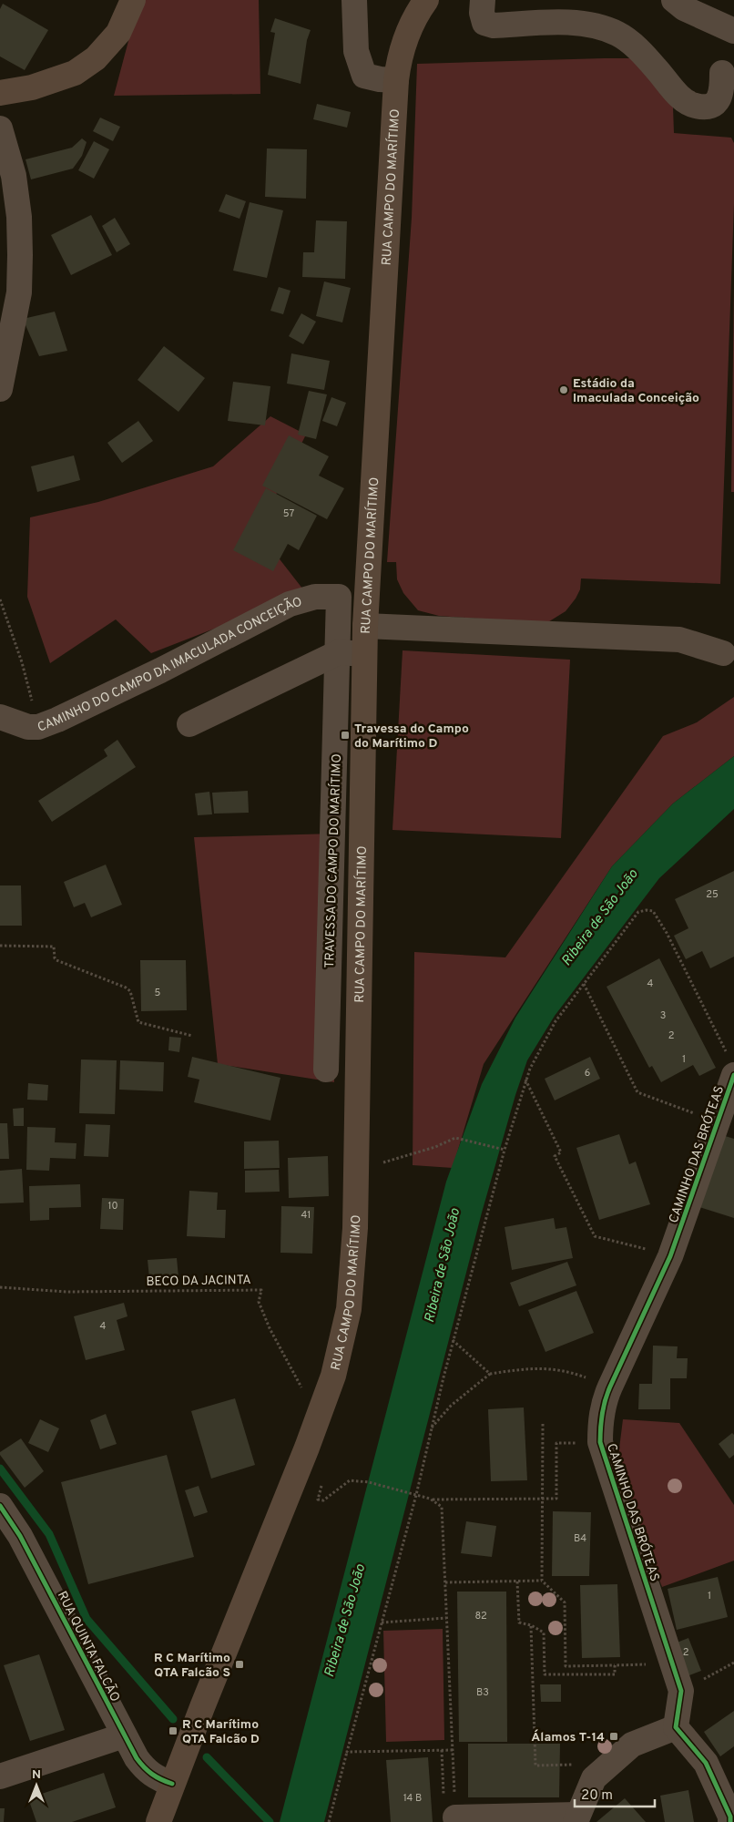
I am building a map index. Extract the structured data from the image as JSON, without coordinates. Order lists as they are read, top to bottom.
{
  "streets": {
    "main road": ["RUA CAMPO DO MARÍTIMO"],
    "street": [
      "CAMINHO DO CAMPO DA IMACULADA CONCEIÇÃO",
      "TRAVESSA DO CAMPO DO MARÍTIMO",
      "CAMINHO DAS BRÓTEAS",
      "RUA QUINTA FALCÃO"
    ],
    "path": ["BECO DA JACINTA"]
  },
  "crossings": [
    ["RUA CAMPO DO MARÍTIMO", "BECO DA JACINTA"],
    ["RUA CAMPO DO MARÍTIMO", "RUA QUINTA FALCÃO"],
    ["CAMINHO DO CAMPO DA IMACULADA CONCEIÇÃO", "TRAVESSA DO CAMPO DO MARÍTIMO"]
  ],
  "water": ["Ribeira de São João"],
  "places": {
    "other": ["Estádio da Imaculada Conceição"],
    "transit": [
      "Travessa do Campo do Marítimo D",
      "R C Marítimo QTA Falcão S",
      "R C Marítimo QTA Falcão D",
      "Álamos T-14"
    ]
  },
  "house_numbers": [
    "57",
    "25",
    "4",
    "5",
    "3",
    "2",
    "1",
    "6",
    "10",
    "41",
    "4",
    "B4",
    "1",
    "82",
    "2",
    "B3",
    "14 B"
  ],
  "scale_bar": "20 m",
  "north": "top"
}
